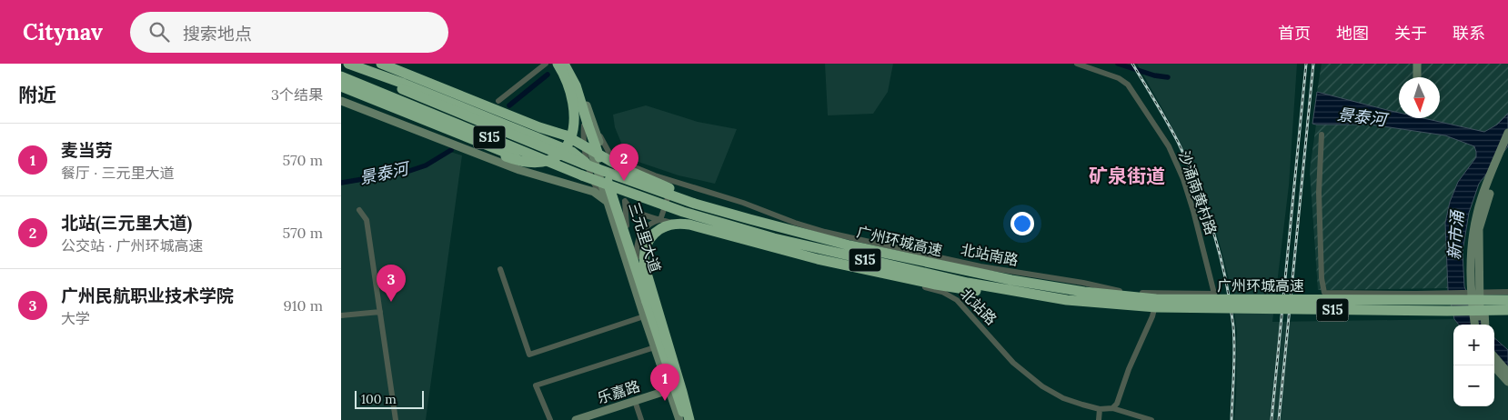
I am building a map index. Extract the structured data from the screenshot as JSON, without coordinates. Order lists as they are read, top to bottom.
{
  "streets": {
    "highway": ["S15", "广州环城高速"],
    "main road": ["三元里大道", "乐嘉路"],
    "street": ["沙涌南黄村路", "北站南路", "北站路"]
  },
  "crossings": [
    ["沙涌南黄村路", "北站南路"],
    ["三元里大道", "乐嘉路"]
  ],
  "districts": ["矿泉街道"],
  "water": ["景泰河", "新市涌"],
  "scale_bar": "100 m",
  "north": "bottom",
  "page": {
    "header": "Citynav",
    "search": "搜索地点",
    "nav": [
      "首页",
      "地图",
      "关于",
      "联系"
    ],
    "heading": ["附近", "3个结果"],
    "list": [
      {
        "mark": "1",
        "name": "麦当劳",
        "note": "餐厅 · 三元里大道",
        "value": "570 m"
      },
      {
        "mark": "2",
        "name": "北站(三元里大道)",
        "note": "公交站 · 广州环城高速",
        "value": "570 m"
      },
      {
        "mark": "3",
        "name": "广州民航职业技术学院",
        "note": "大学",
        "value": "910 m"
      }
    ],
    "pins": ["2", "3", "1"],
    "map_buttons": ["+", "−"],
    "scale": "100 m"
  }
}
